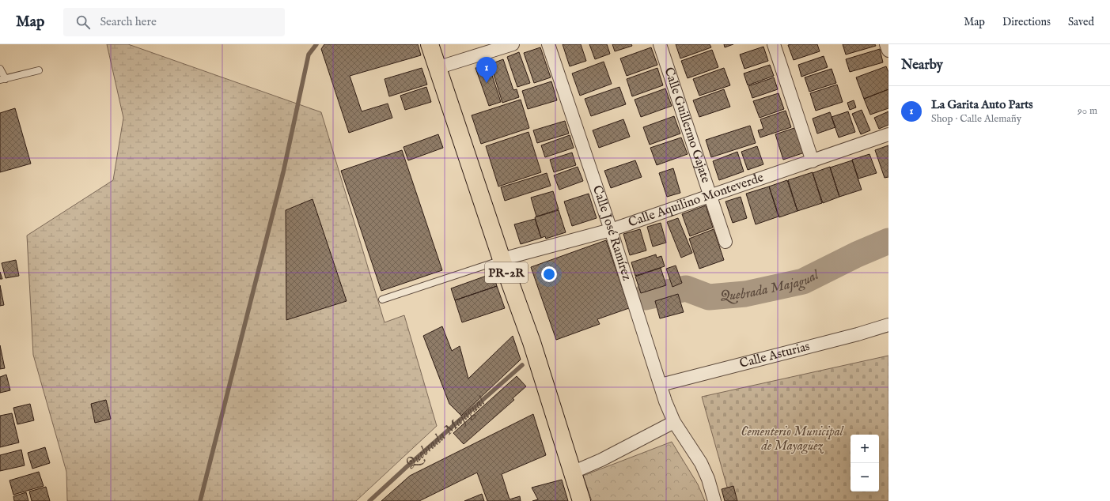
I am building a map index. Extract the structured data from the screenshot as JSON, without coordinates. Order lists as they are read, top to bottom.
{
  "streets": {
    "main road": ["PR-2R"],
    "street": [
      "Calle Guillermo Gajate",
      "Calle Aquilino Monteverde",
      "Calle José Ramírez",
      "Calle Asturias"
    ]
  },
  "crossings": [
    ["Calle Guillermo Gajate", "Calle Aquilino Monteverde"],
    ["Calle Aquilino Monteverde", "Calle José Ramírez"],
    ["Calle Aquilino Monteverde", "PR-2R"],
    ["Calle José Ramírez", "Calle Asturias"]
  ],
  "water": ["Quebrada Majagual"],
  "parks": ["Cementerio Municipal de Mayagüez"],
  "page": {
    "header": "Map",
    "search": "Search here",
    "nav": ["Map", "Directions", "Saved"],
    "heading": "Nearby",
    "pins": "1",
    "list": [
      {
        "mark": "1",
        "name": "La Garita Auto Parts",
        "note": "Shop · Calle Alemañy",
        "value": "90 m"
      }
    ],
    "map_buttons": ["+", "−"]
  }
}
